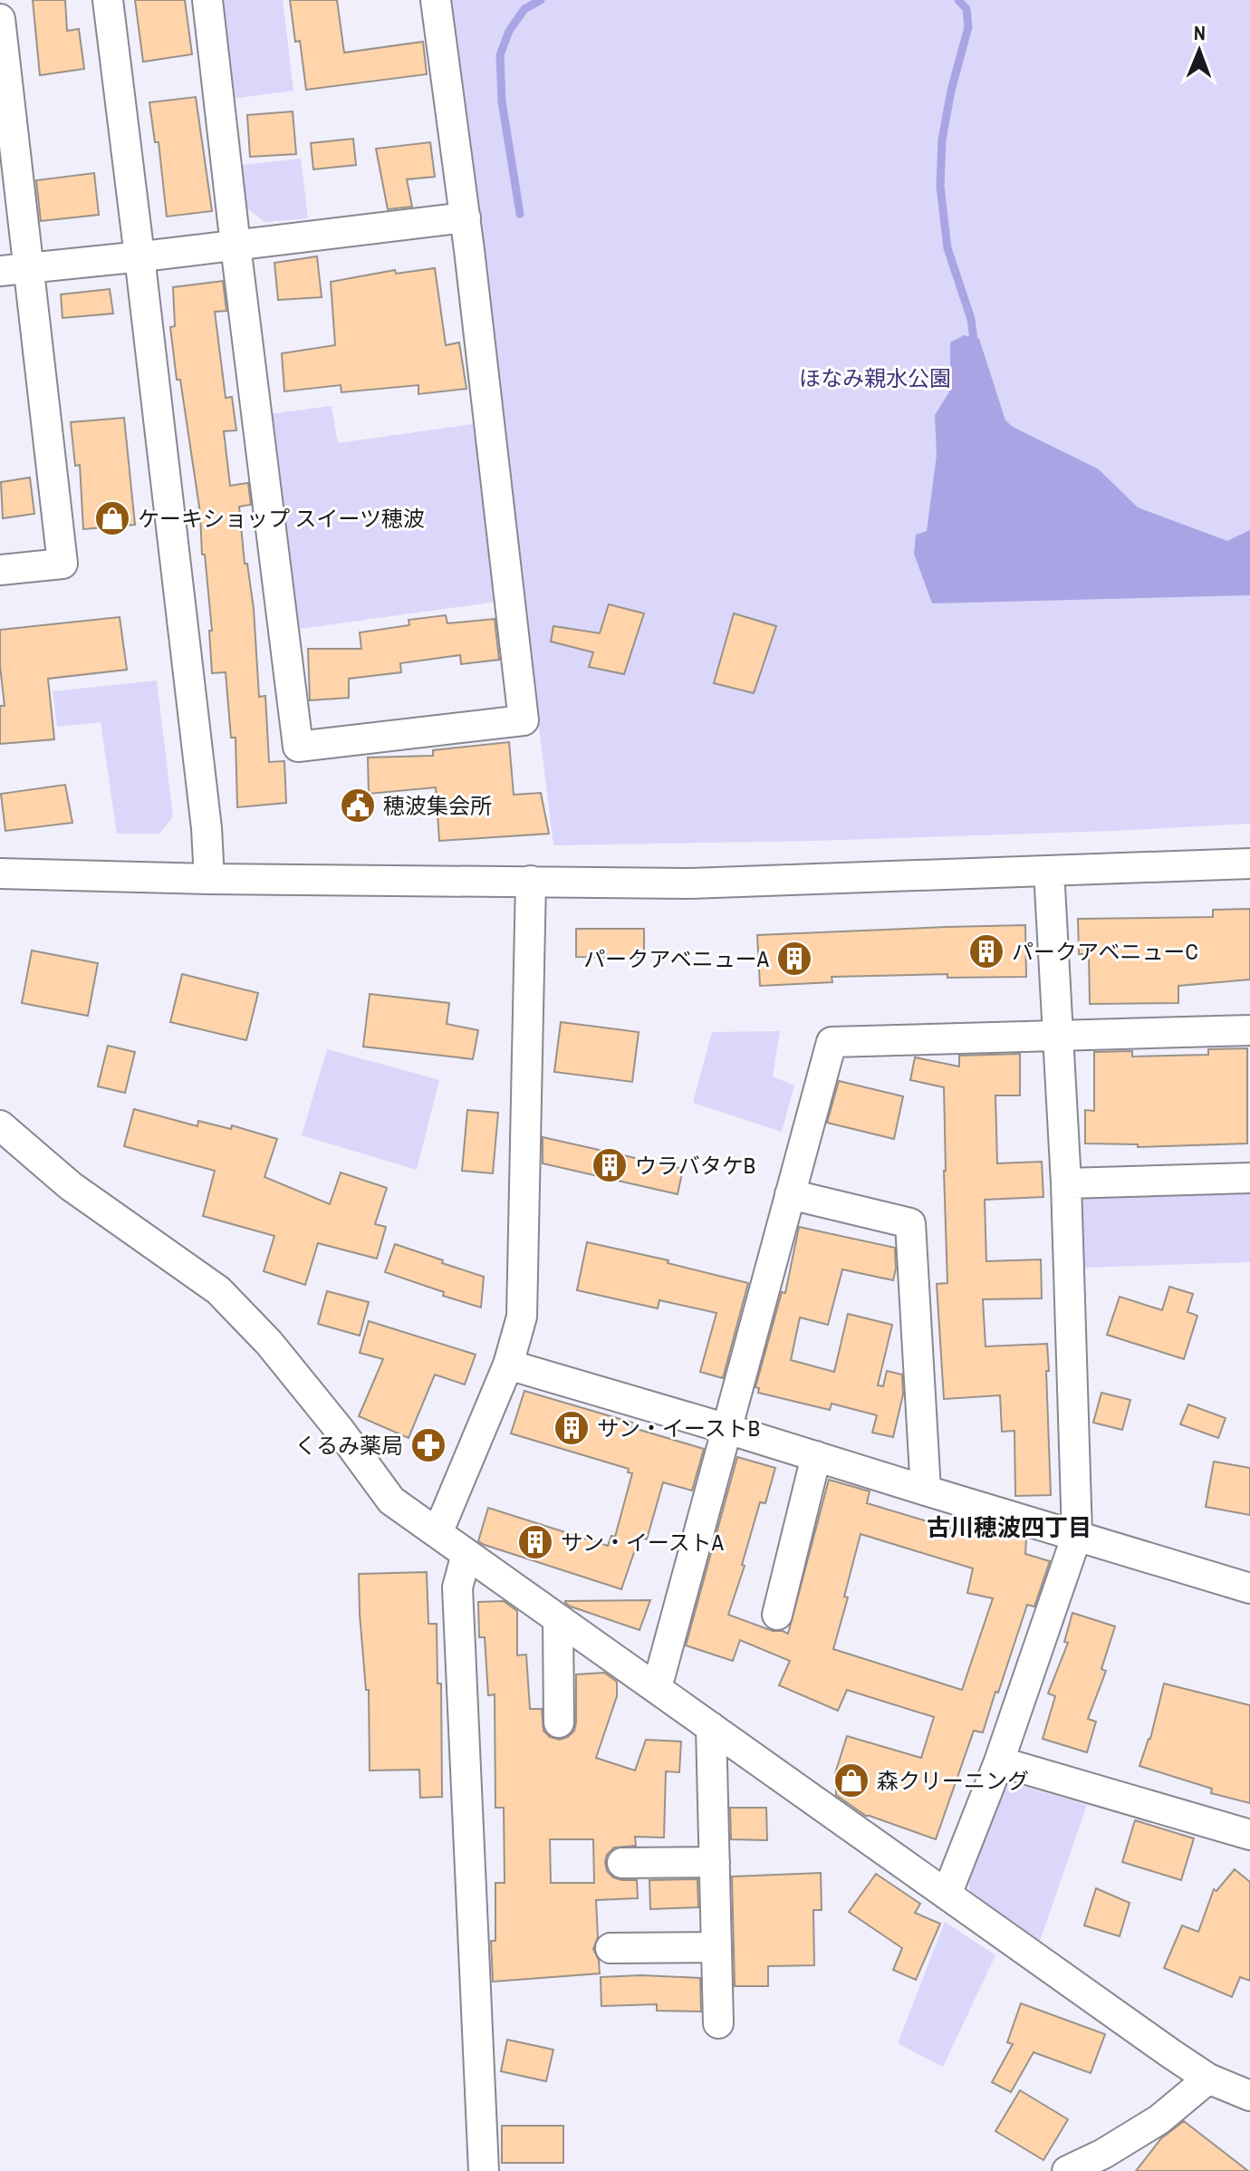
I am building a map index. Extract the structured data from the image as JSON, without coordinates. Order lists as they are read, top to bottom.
{
  "districts": ["古川穂波四丁目"],
  "parks": ["ほなみ親水公園"],
  "places": {
    "shop": ["ケーキショップ スイーツ穂波", "森クリーニング"],
    "public building": ["穂波集会所"],
    "building": [
      "パークアベニューC",
      "パークアベニューA",
      "ウラバタケB",
      "サン・イーストB",
      "サン・イーストA"
    ],
    "pharmacy": ["くるみ薬局"]
  },
  "north": "top"
}
